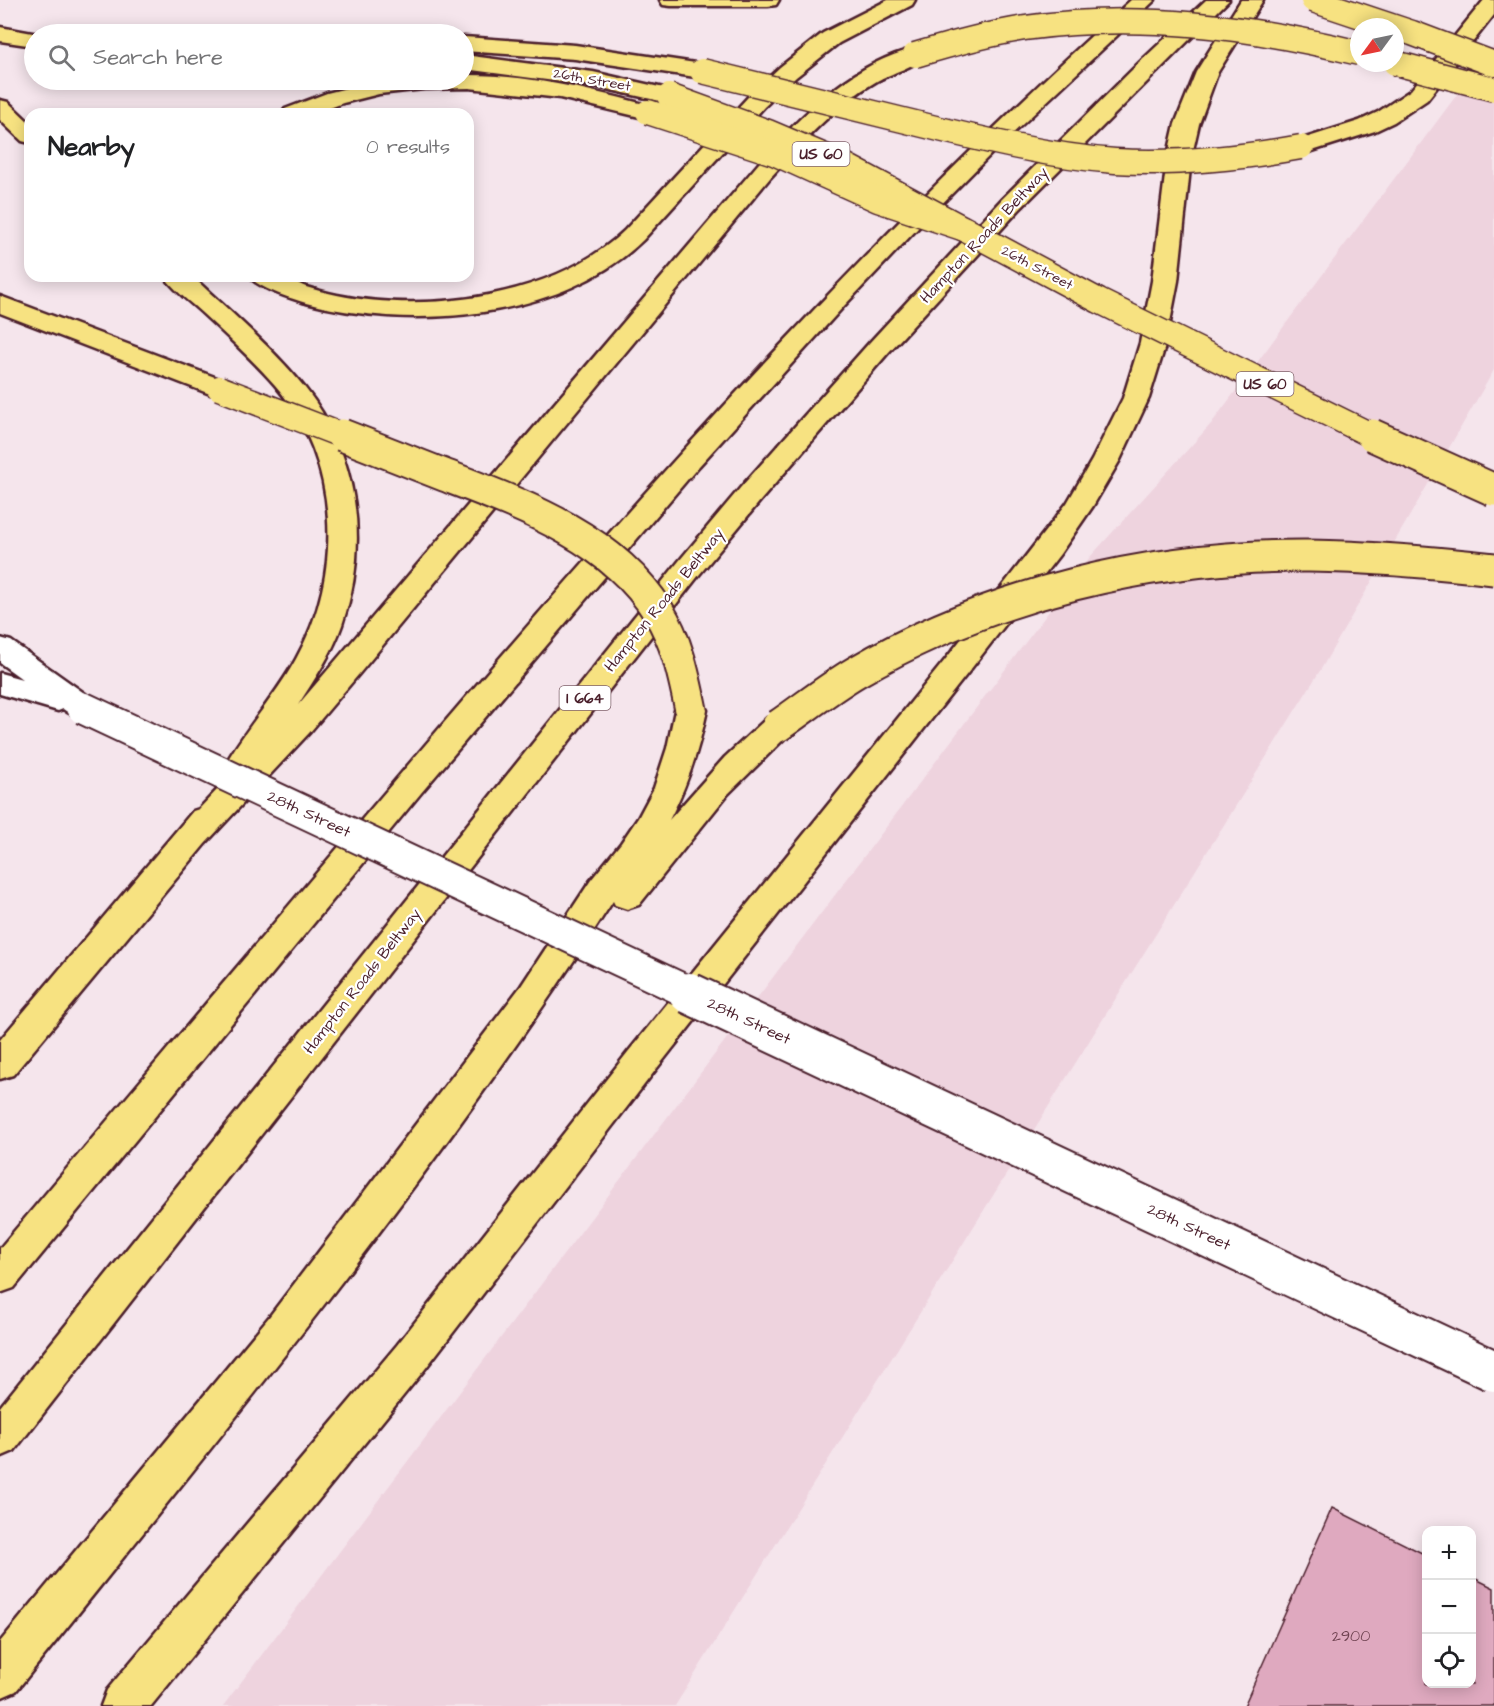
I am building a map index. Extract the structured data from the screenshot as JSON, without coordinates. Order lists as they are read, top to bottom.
{
  "streets": {
    "main road": [
      "26th Street",
      "US 60",
      "Hampton Roads Beltway",
      "I 664",
      "28th Street"
    ]
  },
  "house_numbers": ["2900"],
  "north": "bottom left",
  "page": {
    "search": "Search here",
    "heading": ["Nearby", "0 results"],
    "map_buttons": ["+", "−"]
  }
}
